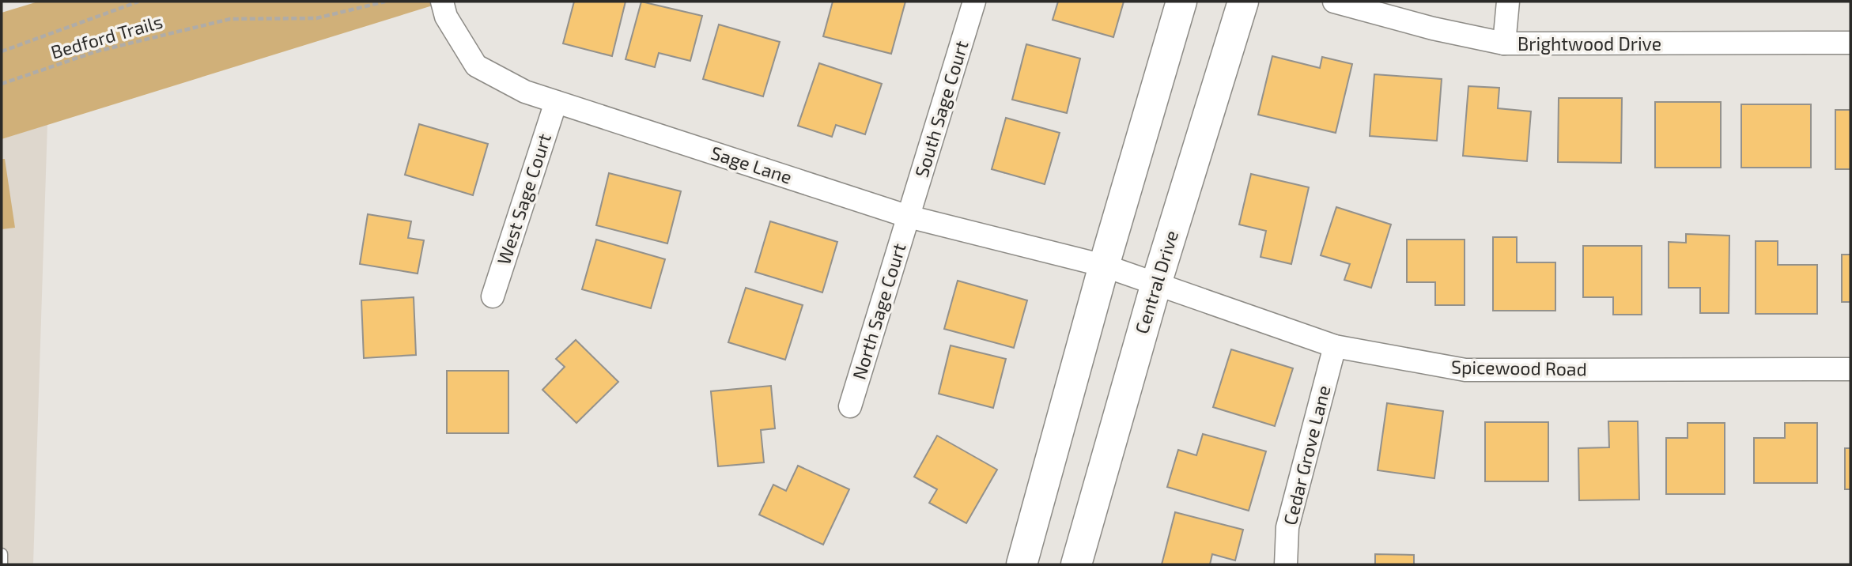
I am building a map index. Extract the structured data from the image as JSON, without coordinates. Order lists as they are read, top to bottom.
{
  "streets": {
    "main road": ["Central Drive"],
    "street": [
      "Brightwood Drive",
      "South Sage Court",
      "Sage Lane",
      "West Sage Court",
      "North Sage Court",
      "Spicewood Road",
      "Cedar Grove Lane"
    ],
    "path": ["Bedford Trails"]
  },
  "crossings": [
    ["South Sage Court", "Sage Lane"],
    ["South Sage Court", "North Sage Court"],
    ["Sage Lane", "West Sage Court"],
    ["Sage Lane", "North Sage Court"],
    ["Sage Lane", "Spicewood Road"],
    ["Central Drive", "Spicewood Road"],
    ["Spicewood Road", "Cedar Grove Lane"]
  ]
}
